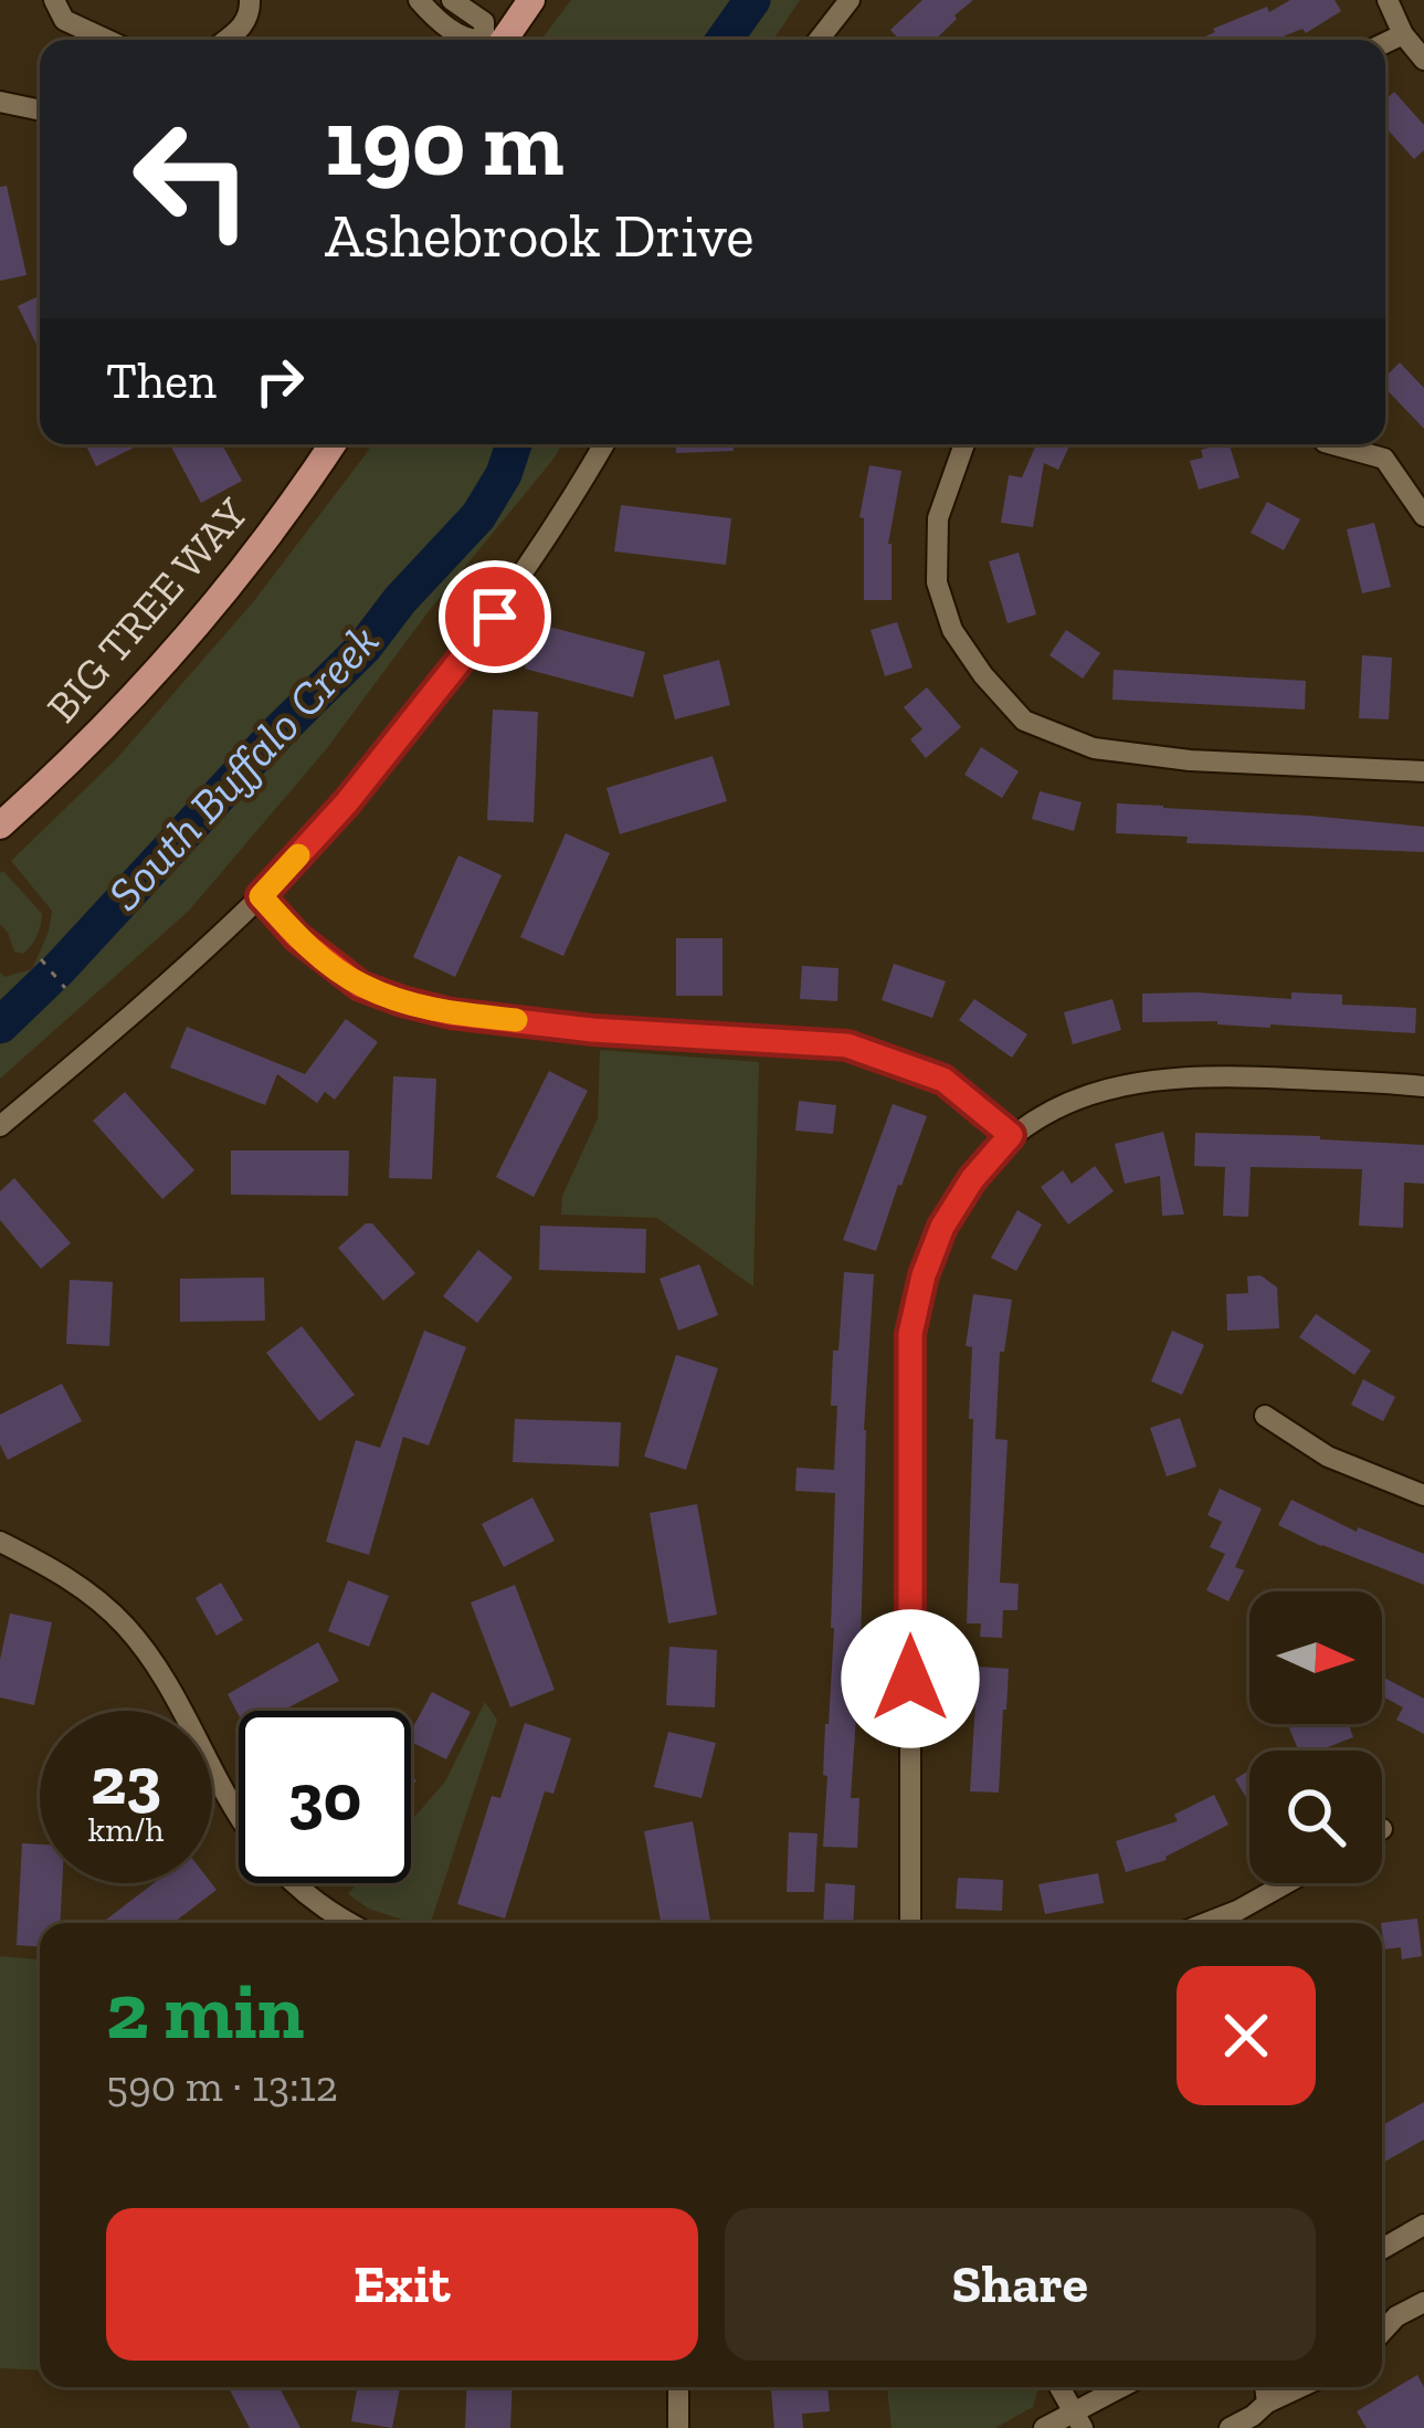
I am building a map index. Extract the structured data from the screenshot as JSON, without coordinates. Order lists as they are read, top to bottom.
{
  "streets": {
    "main road": ["BIG TREE WAY"]
  },
  "water": ["South Buffalo Creek"],
  "north": "right",
  "page": {
    "turn": ["190 m", "Ashebrook Drive"],
    "then": "Then",
    "speed": "23 km/h",
    "limit": "30",
    "heading": ["2 min", "590 m · 13:12"],
    "buttons": ["Exit", "Share"]
  }
}
